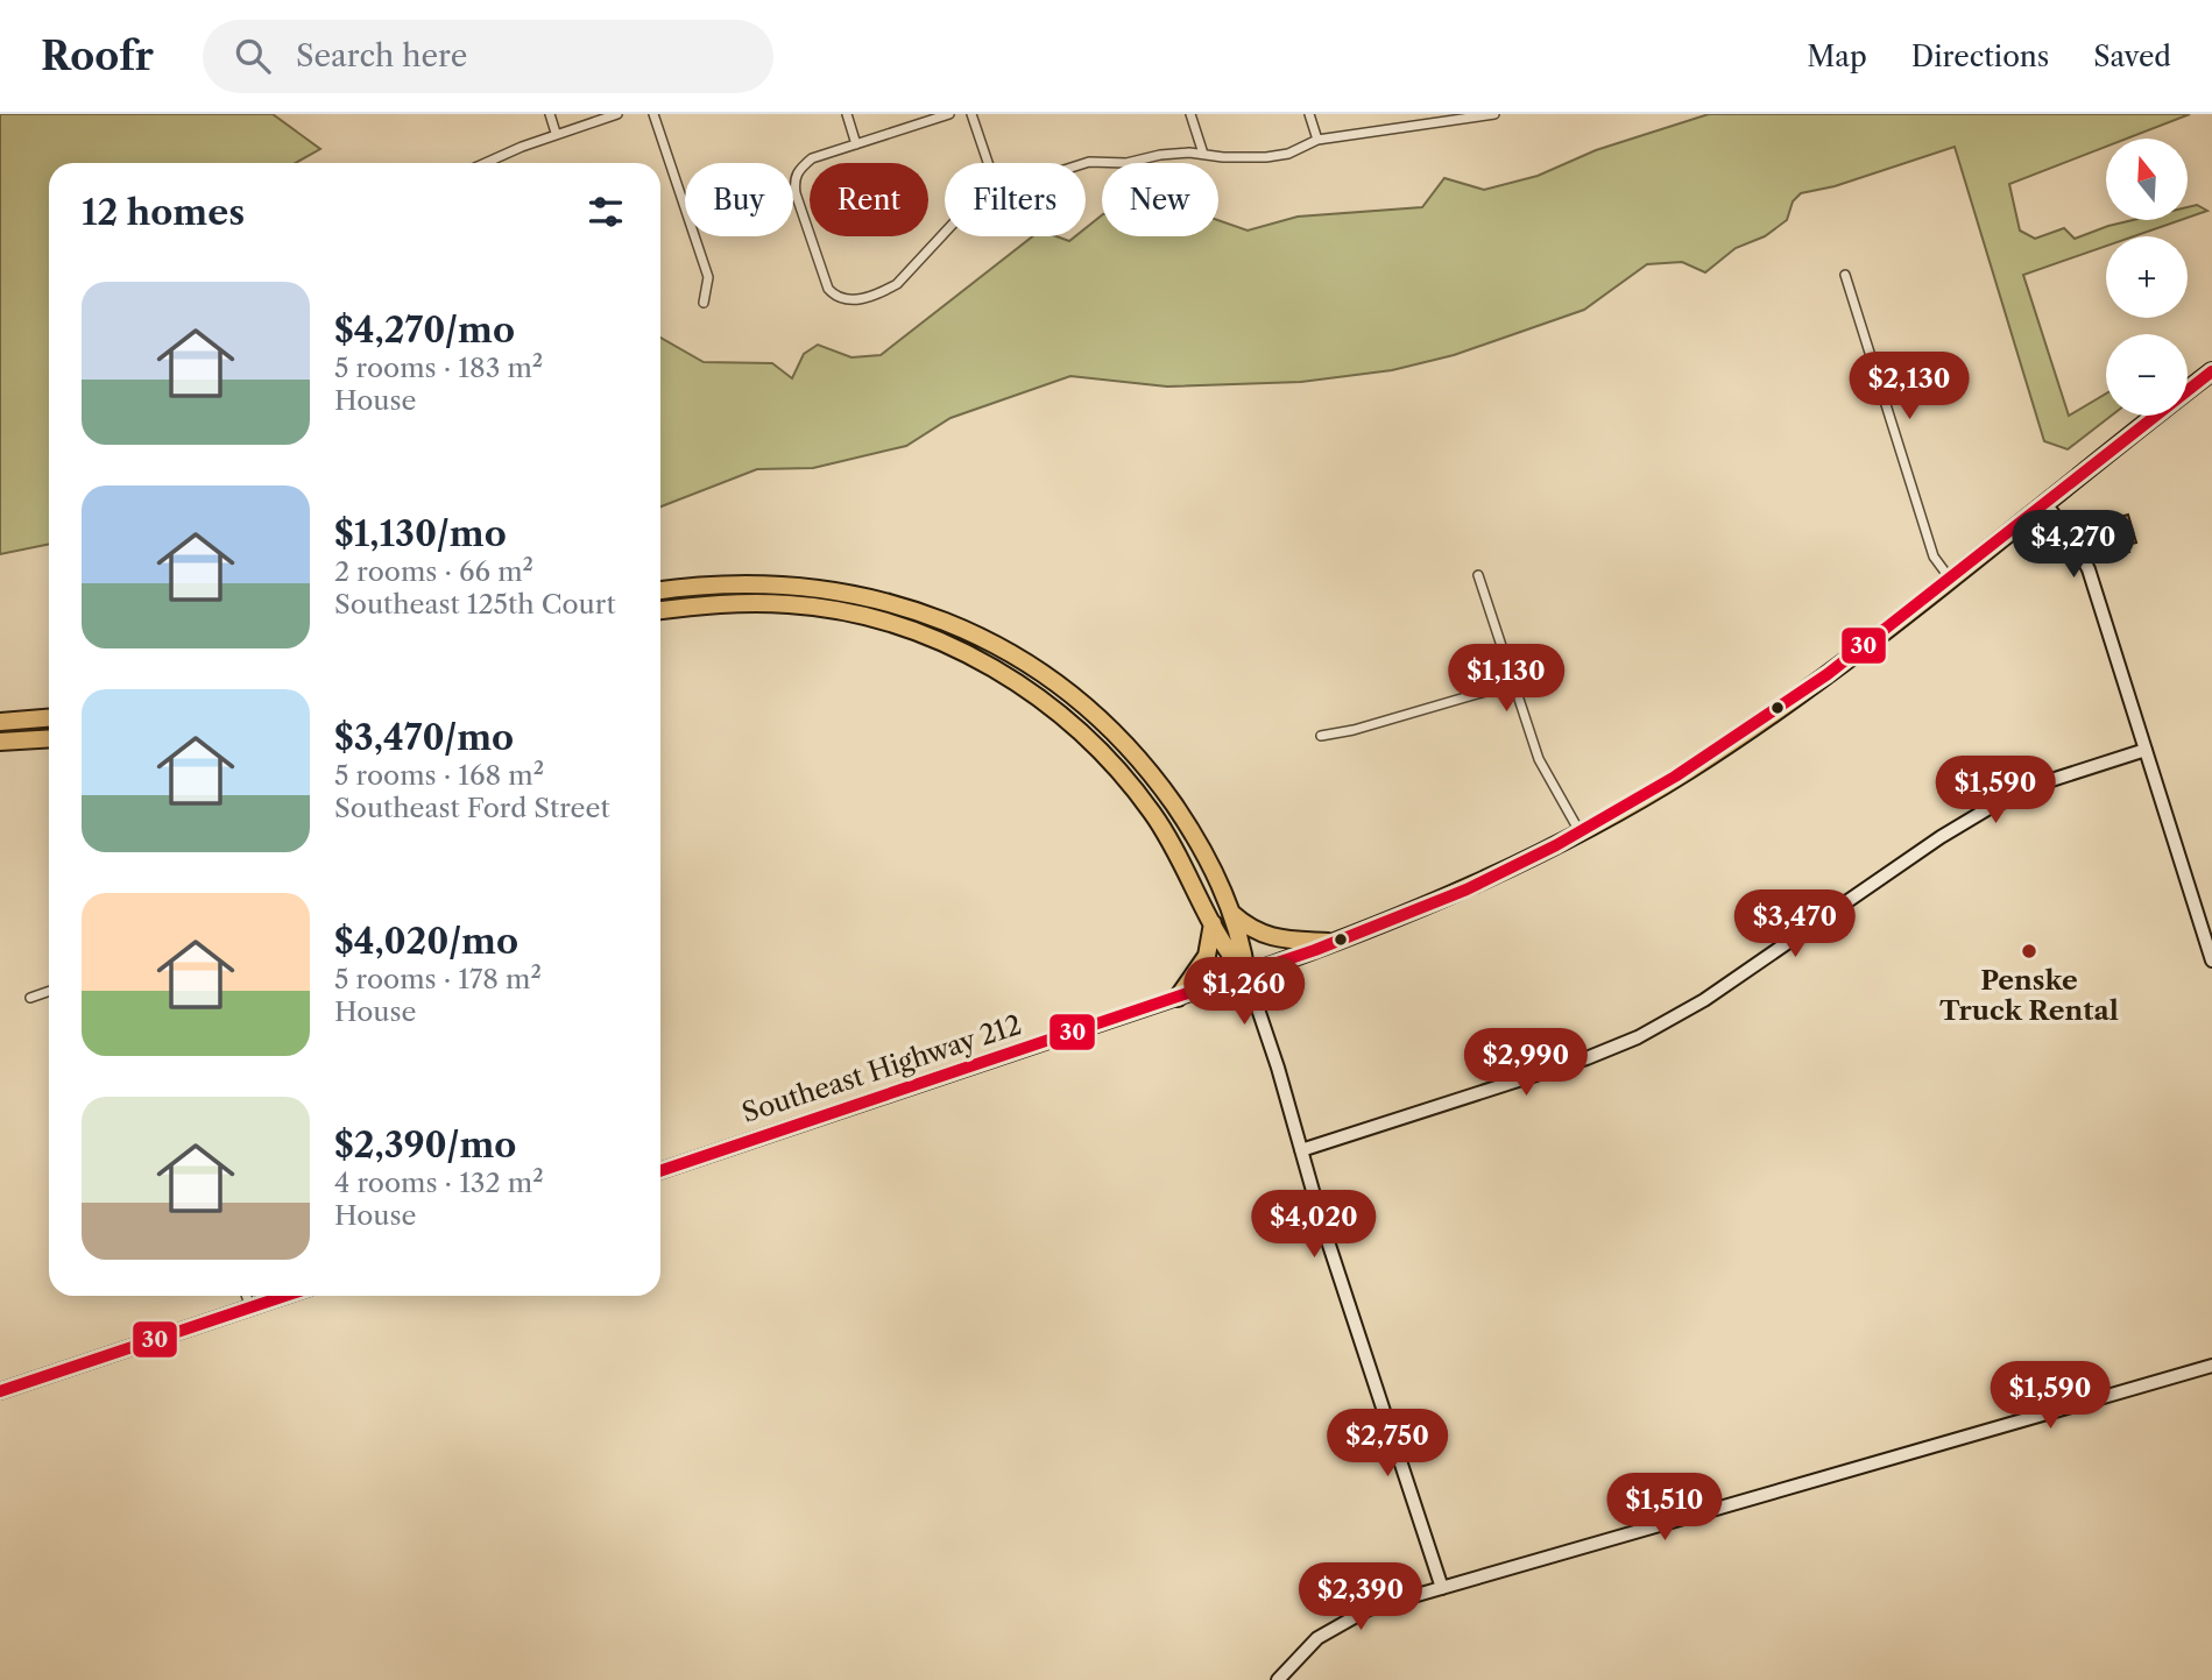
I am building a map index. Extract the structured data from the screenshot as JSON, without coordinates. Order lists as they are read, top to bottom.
{
  "streets": {
    "highway": ["Southeast Highway 212"]
  },
  "places": ["Penske Truck Rental"],
  "lines": ["transit line 30"],
  "north": "top",
  "page": {
    "header": "Roofr",
    "search": "Search here",
    "nav": ["Map", "Directions", "Saved"],
    "map_buttons": ["+", "−"],
    "chip": [
      "Buy",
      "Rent",
      "Filters",
      "New"
    ],
    "heading": "12 homes",
    "list": [
      {
        "name": "$4,270/mo",
        "note": "5 rooms · 183 m² · House"
      },
      {
        "name": "$1,130/mo",
        "note": "2 rooms · 66 m² · Southeast 125th Court"
      },
      {
        "name": "$3,470/mo",
        "note": "5 rooms · 168 m² · Southeast Ford Street"
      },
      {
        "name": "$4,020/mo",
        "note": "5 rooms · 178 m² · House"
      },
      {
        "name": "$2,390/mo",
        "note": "4 rooms · 132 m² · House"
      }
    ],
    "price": [
      "$2,130",
      "$4,270",
      "$1,130",
      "$1,590",
      "$3,470",
      "$1,260",
      "$2,990",
      "$4,020",
      "$1,590",
      "$2,750",
      "$1,510",
      "$2,390"
    ]
  }
}
